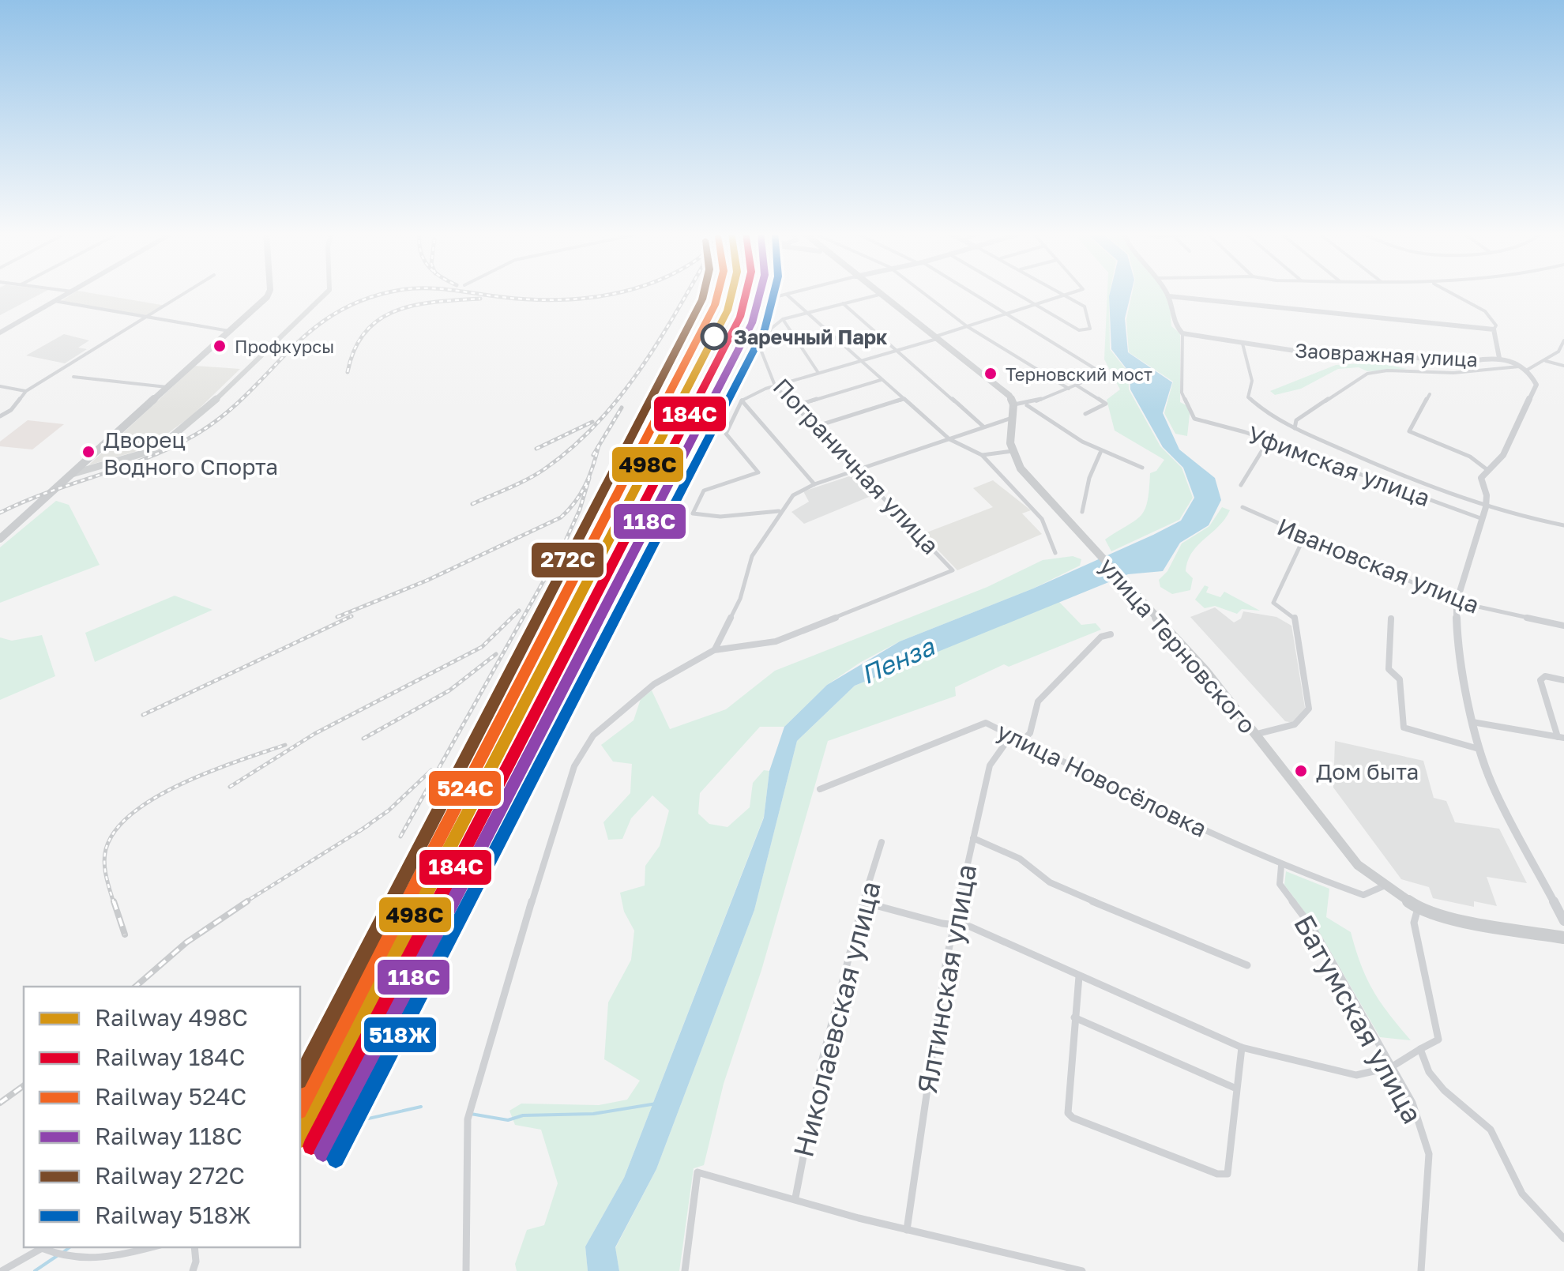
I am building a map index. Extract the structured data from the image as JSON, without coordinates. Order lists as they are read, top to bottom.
{
  "streets": {
    "main road": ["улица Терновского"],
    "street": [
      "Заовражная улица",
      "Пограничная улица",
      "Уфимская улица",
      "Ивановская улица",
      "улица Новосёловка",
      "Ялтинская улица",
      "Николаевская улица",
      "Батумская улица"
    ]
  },
  "crossings": [
    ["Заовражная улица", "Уфимская улица"],
    ["улица Терновского", "улица Новосёловка"],
    ["улица Новосёловка", "Ялтинская улица"],
    ["улица Новосёловка", "Батумская улица"]
  ],
  "water": ["Пенза"],
  "places": [
    "Заречный Парк",
    "Профкурсы",
    "Терновский мост",
    "Дворец Водного Спорта",
    "Дом быта"
  ],
  "lines": [
    "rail line 498С",
    "rail line 184С",
    "rail line 524С",
    "rail line 118С",
    "rail line 272С",
    "rail line 518Ж"
  ],
  "legend": [
    "Railway 498С",
    "Railway 184С",
    "Railway 524С",
    "Railway 118С",
    "Railway 272С",
    "Railway 518Ж"
  ]
}
